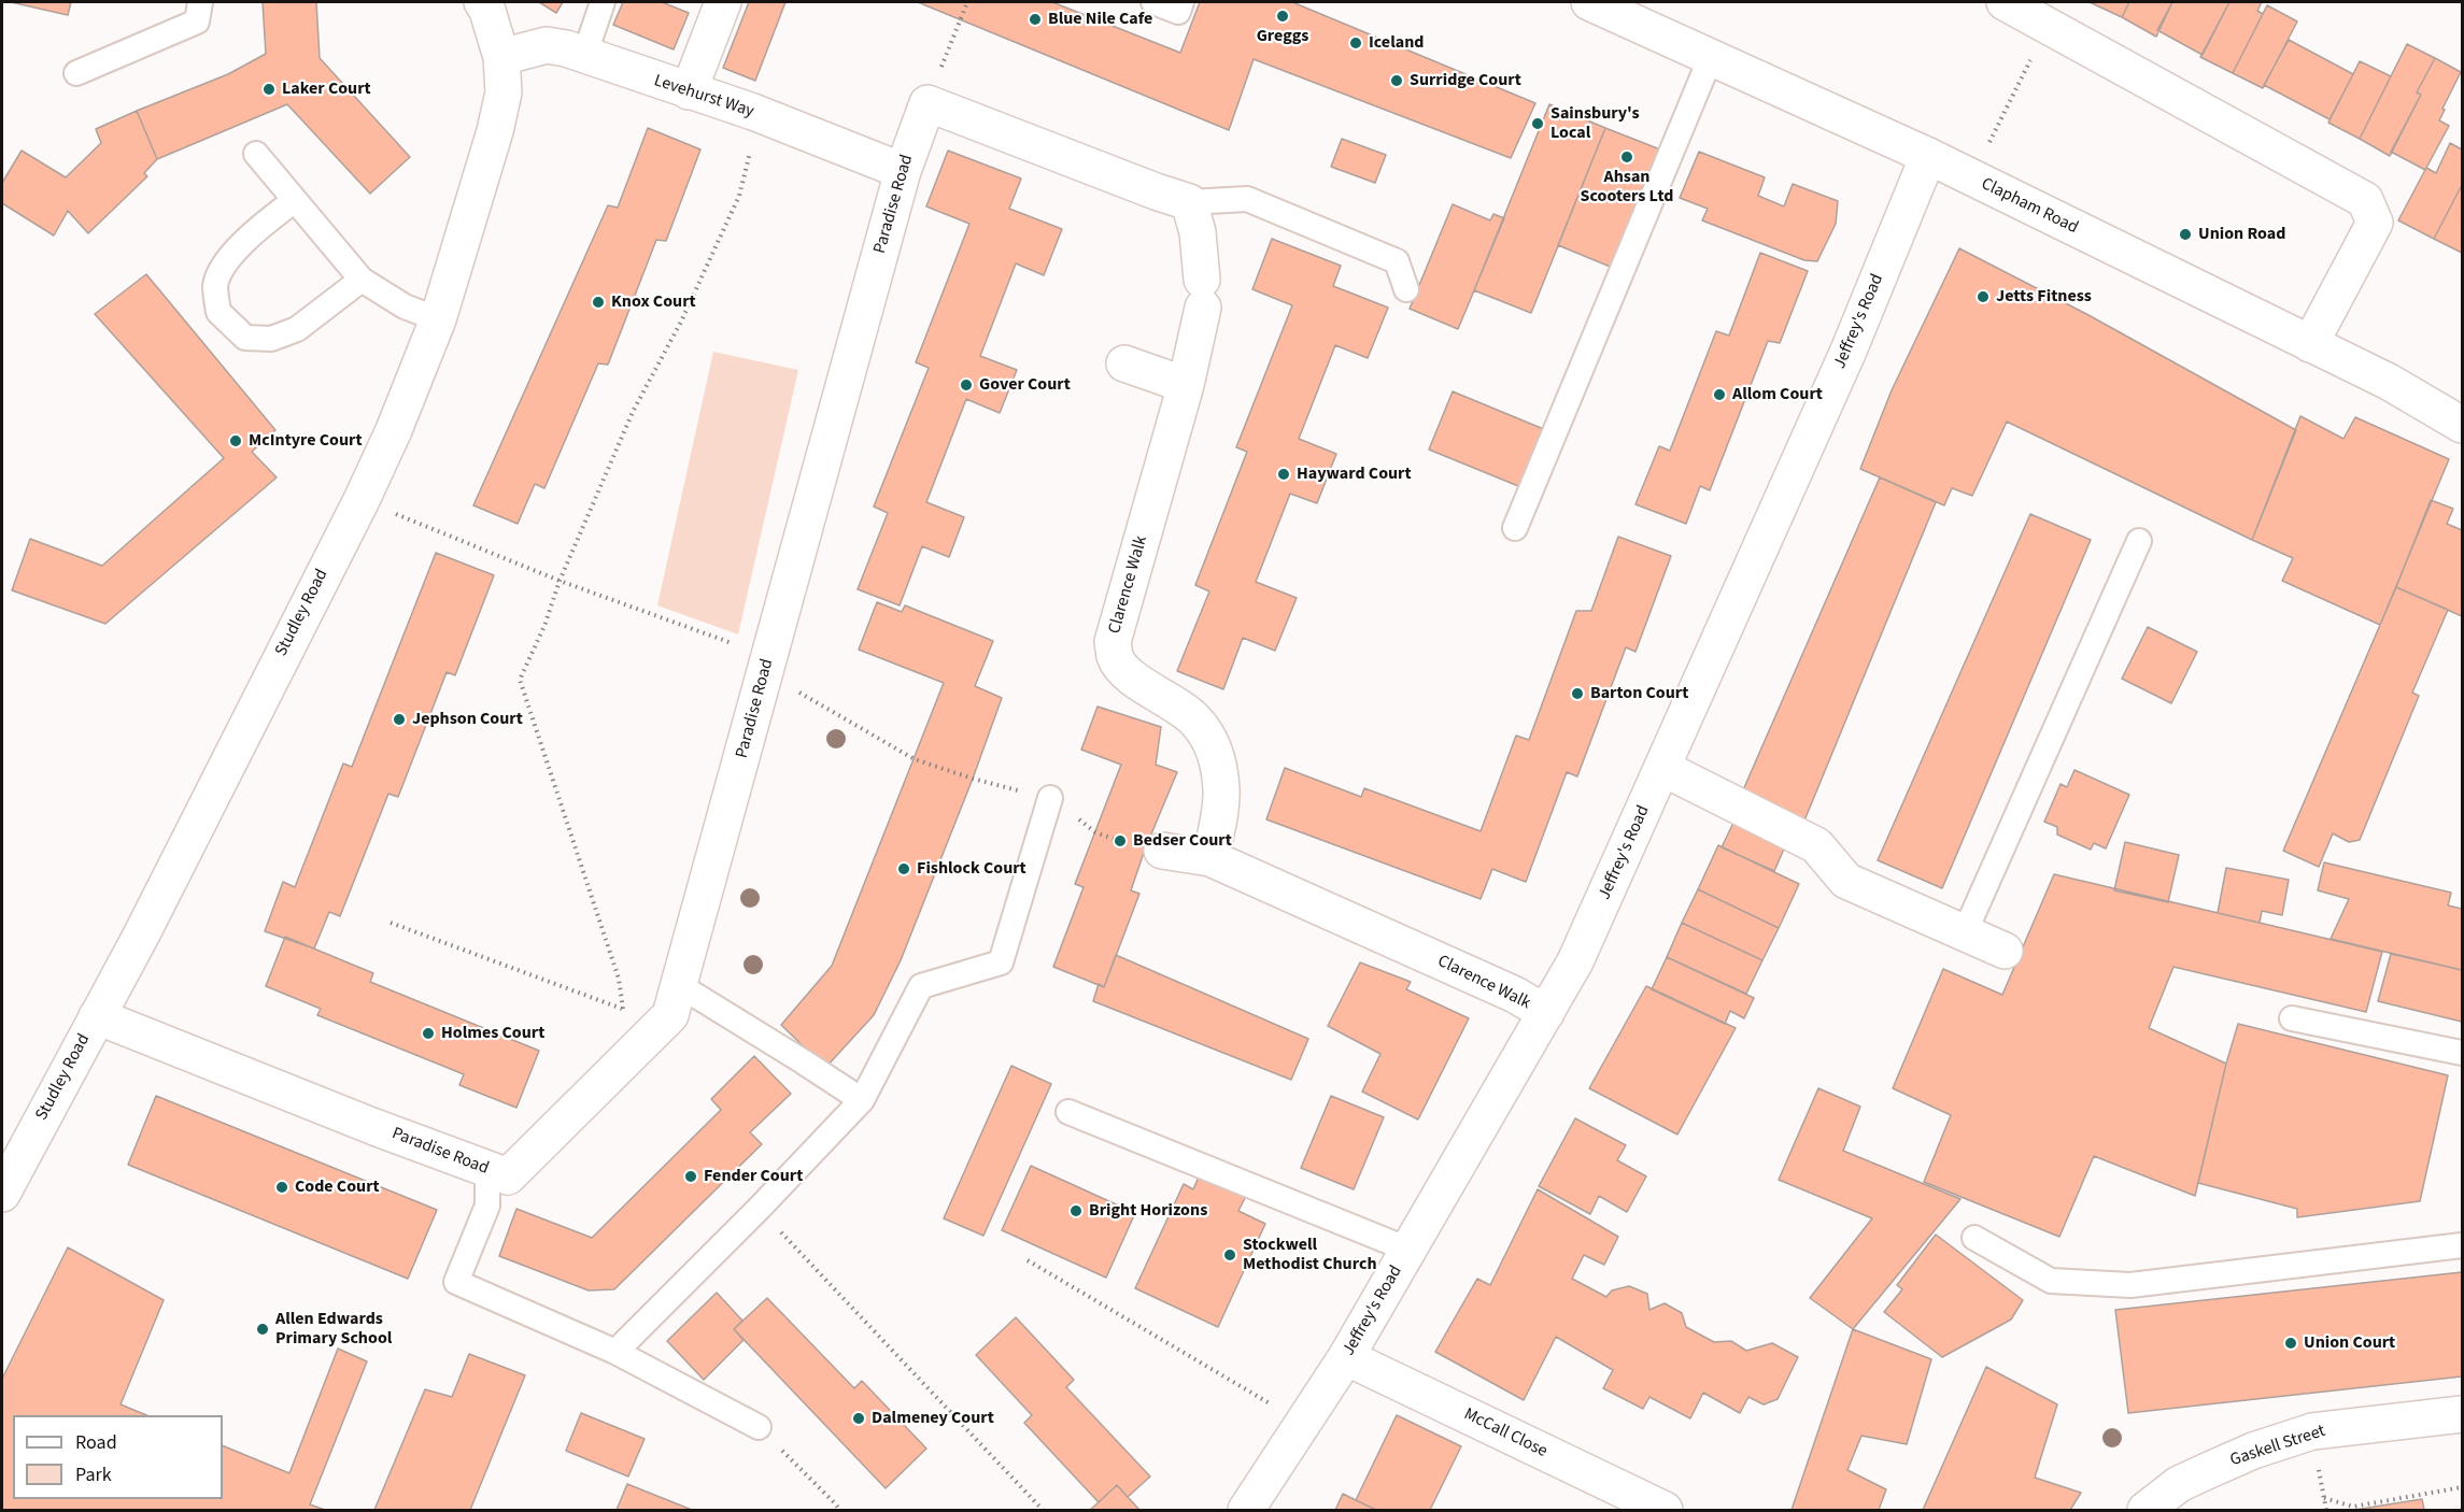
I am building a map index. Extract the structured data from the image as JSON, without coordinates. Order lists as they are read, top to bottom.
{
  "streets": {
    "main road": [
      "Levehurst Way",
      "Paradise Road",
      "Clapham Road",
      "Jeffrey's Road",
      "Clarence Walk",
      "Studley Road",
      "McCall Close",
      "Gaskell Street"
    ]
  },
  "crossings": [
    ["Levehurst Way", "Paradise Road"],
    ["Levehurst Way", "Studley Road"],
    ["Paradise Road", "Studley Road"],
    ["Clapham Road", "Jeffrey's Road"],
    ["Jeffrey's Road", "Clarence Walk"],
    ["Jeffrey's Road", "McCall Close"]
  ],
  "places": [
    "Greggs",
    "Blue Nile Cafe",
    "Iceland",
    "Surridge Court",
    "Laker Court",
    "Sainsbury's Local",
    "Ahsan Scooters Ltd",
    "Union Road",
    "Jetts Fitness",
    "Knox Court",
    "Gover Court",
    "Allom Court",
    "McIntyre Court",
    "Hayward Court",
    "Barton Court",
    "Jephson Court",
    "Bedser Court",
    "Fishlock Court",
    "Holmes Court",
    "Fender Court",
    "Code Court",
    "Bright Horizons",
    "Stockwell Methodist Church",
    "Allen Edwards Primary School",
    "Union Court",
    "Dalmeney Court"
  ],
  "legend": ["Road", "Park"]
}
